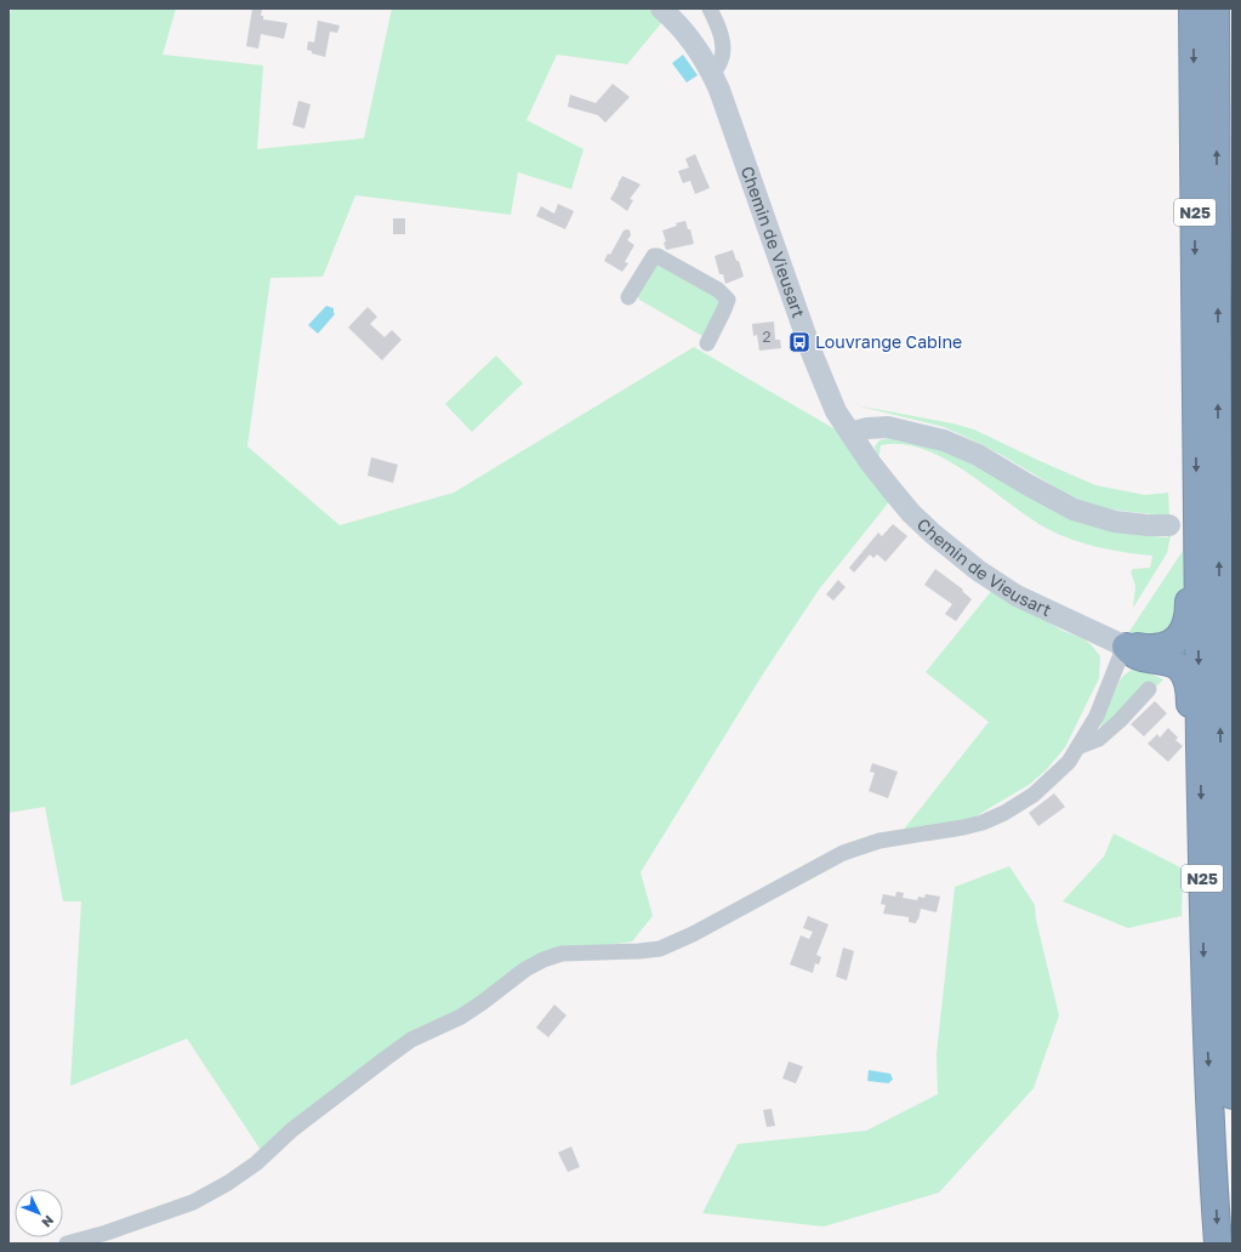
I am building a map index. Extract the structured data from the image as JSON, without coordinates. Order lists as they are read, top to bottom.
{
  "streets": {
    "highway": ["N25"],
    "street": ["Chemin de Vieusart"]
  },
  "places": {
    "bus stop": ["Louvrange Cabine"]
  },
  "house_numbers": ["2"],
  "north": "bottom right"
}
